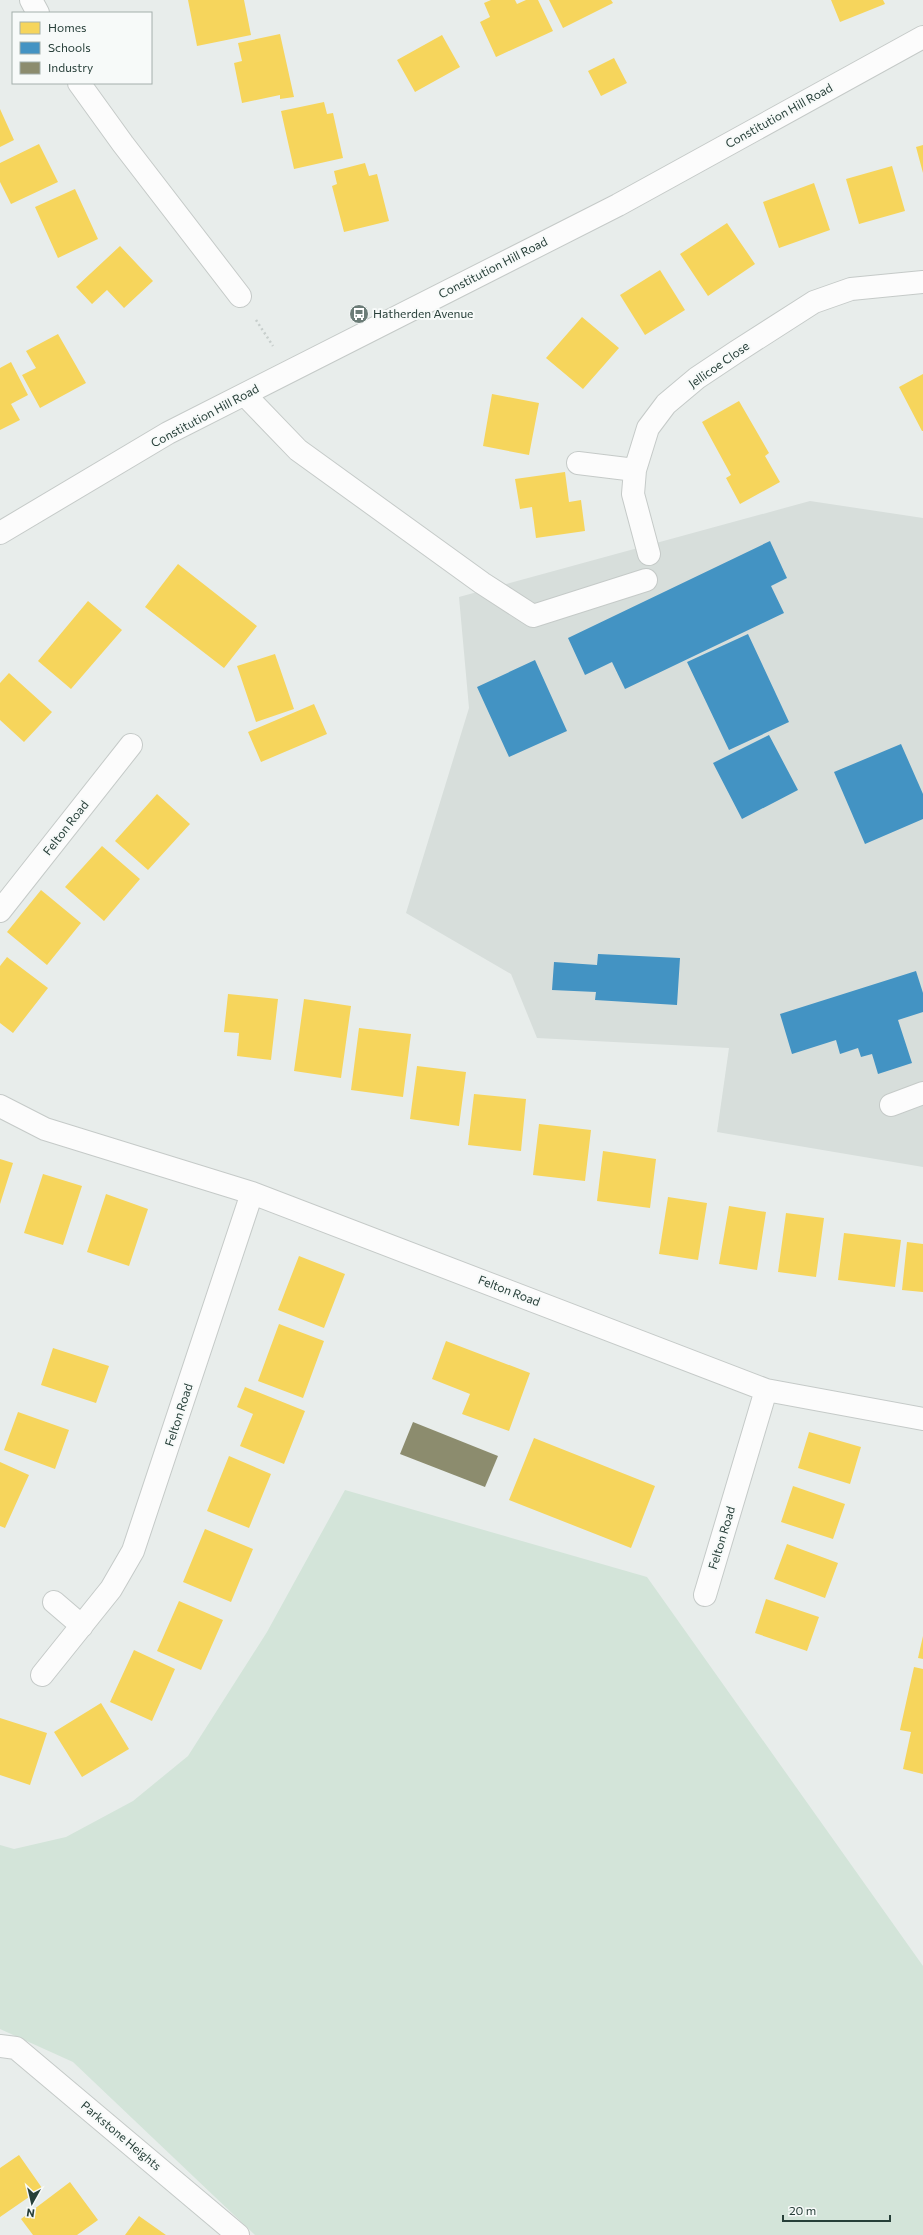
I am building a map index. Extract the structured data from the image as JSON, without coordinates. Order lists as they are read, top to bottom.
{
  "streets": {
    "street": [
      "Constitution Hill Road",
      "Jellicoe Close",
      "Felton Road",
      "Parkstone Heights"
    ]
  },
  "places": {
    "bus stop": ["Hatherden Avenue"]
  },
  "legend": ["Homes", "Schools", "Industry"],
  "scale_bar": "20 m",
  "north": "bottom"
}
